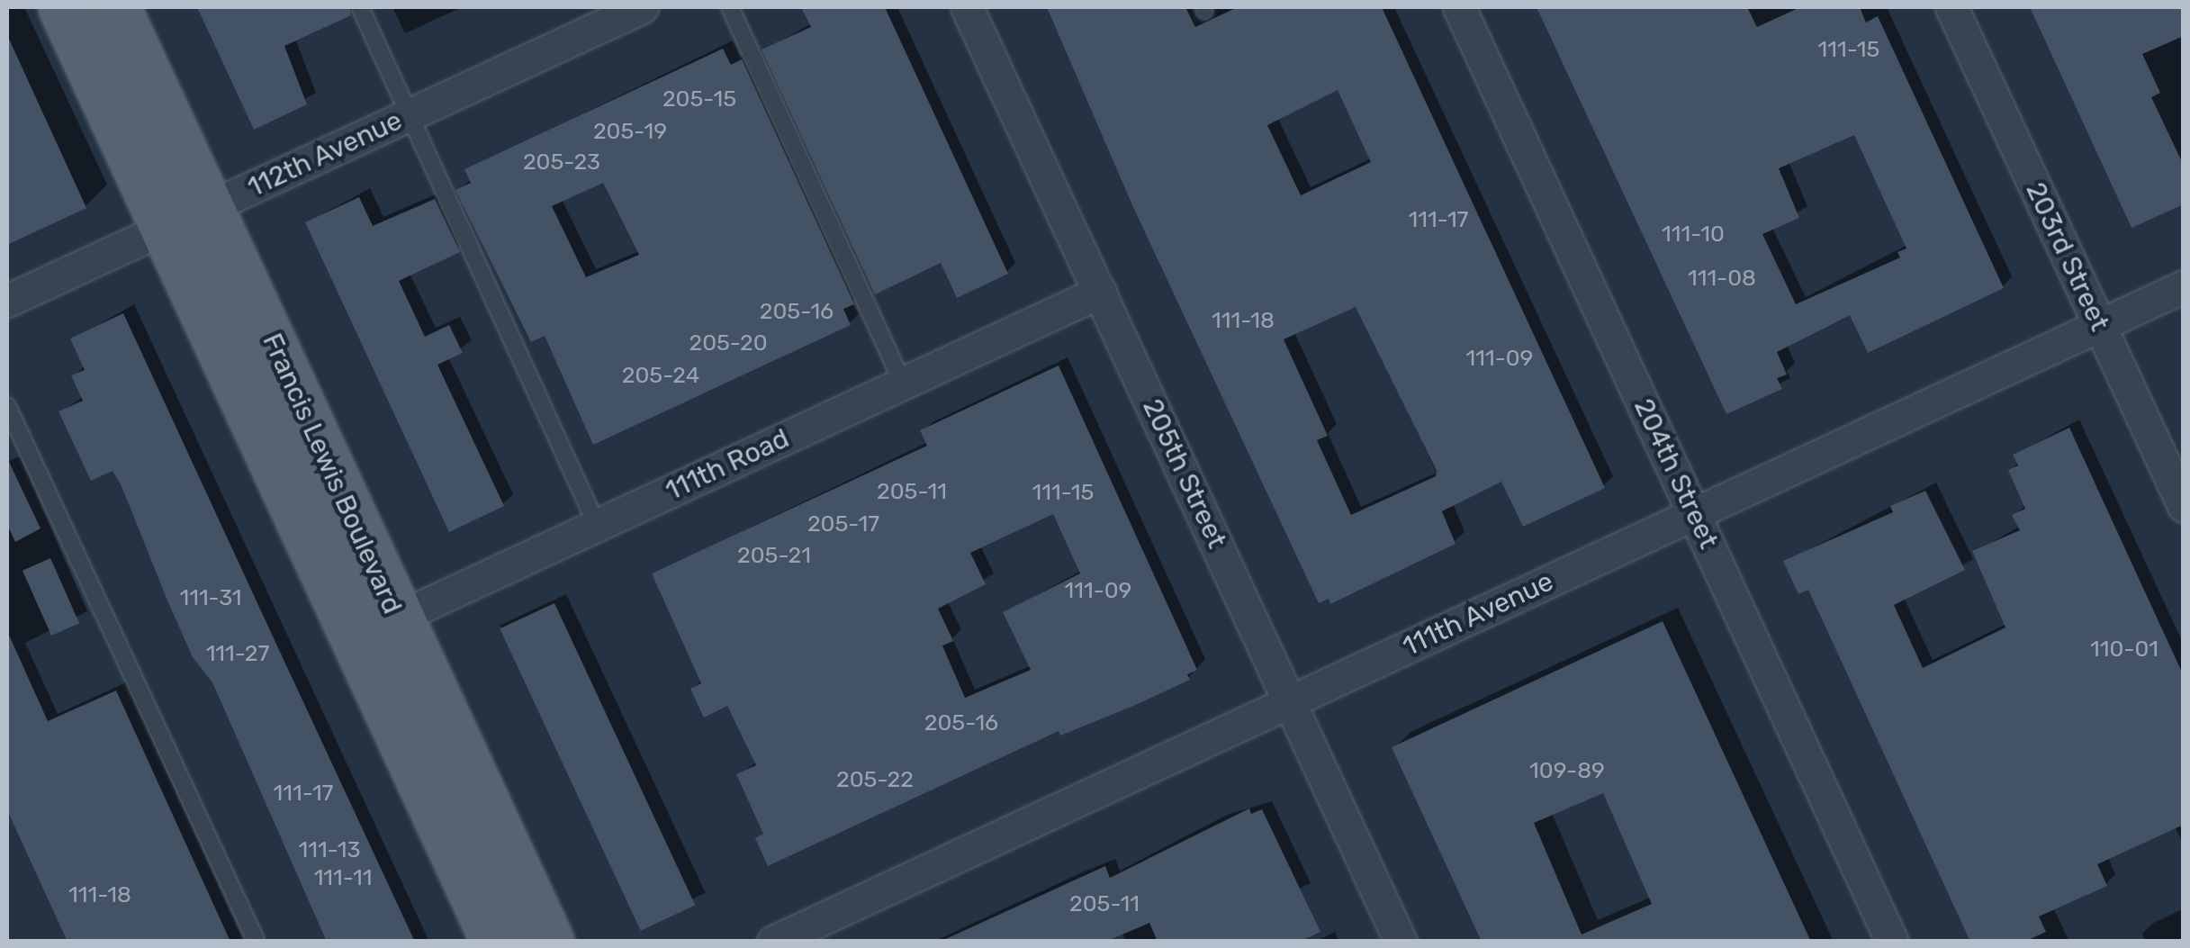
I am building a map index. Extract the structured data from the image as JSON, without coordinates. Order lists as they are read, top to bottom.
{
  "streets": {
    "main road": ["Francis Lewis Boulevard"],
    "street": [
      "112th Avenue",
      "203rd Street",
      "111th Road",
      "205th Street",
      "204th Street",
      "111th Avenue"
    ]
  },
  "crossings": [
    ["112th Avenue", "Francis Lewis Boulevard"],
    ["203rd Street", "111th Avenue"],
    ["111th Road", "Francis Lewis Boulevard"],
    ["111th Road", "205th Street"],
    ["205th Street", "111th Avenue"],
    ["204th Street", "111th Avenue"]
  ],
  "house_numbers": [
    "111-15",
    "205-15",
    "205-19",
    "205-23",
    "111-17",
    "111-10",
    "111-08",
    "205-16",
    "111-18",
    "205-20",
    "111-09",
    "205-24",
    "205-11",
    "111-15",
    "205-17",
    "205-21",
    "111-09",
    "111-31",
    "110-01",
    "111-27",
    "205-16",
    "109-89",
    "205-22",
    "111-17",
    "111-13",
    "111-11",
    "111-18",
    "205-11"
  ]
}
